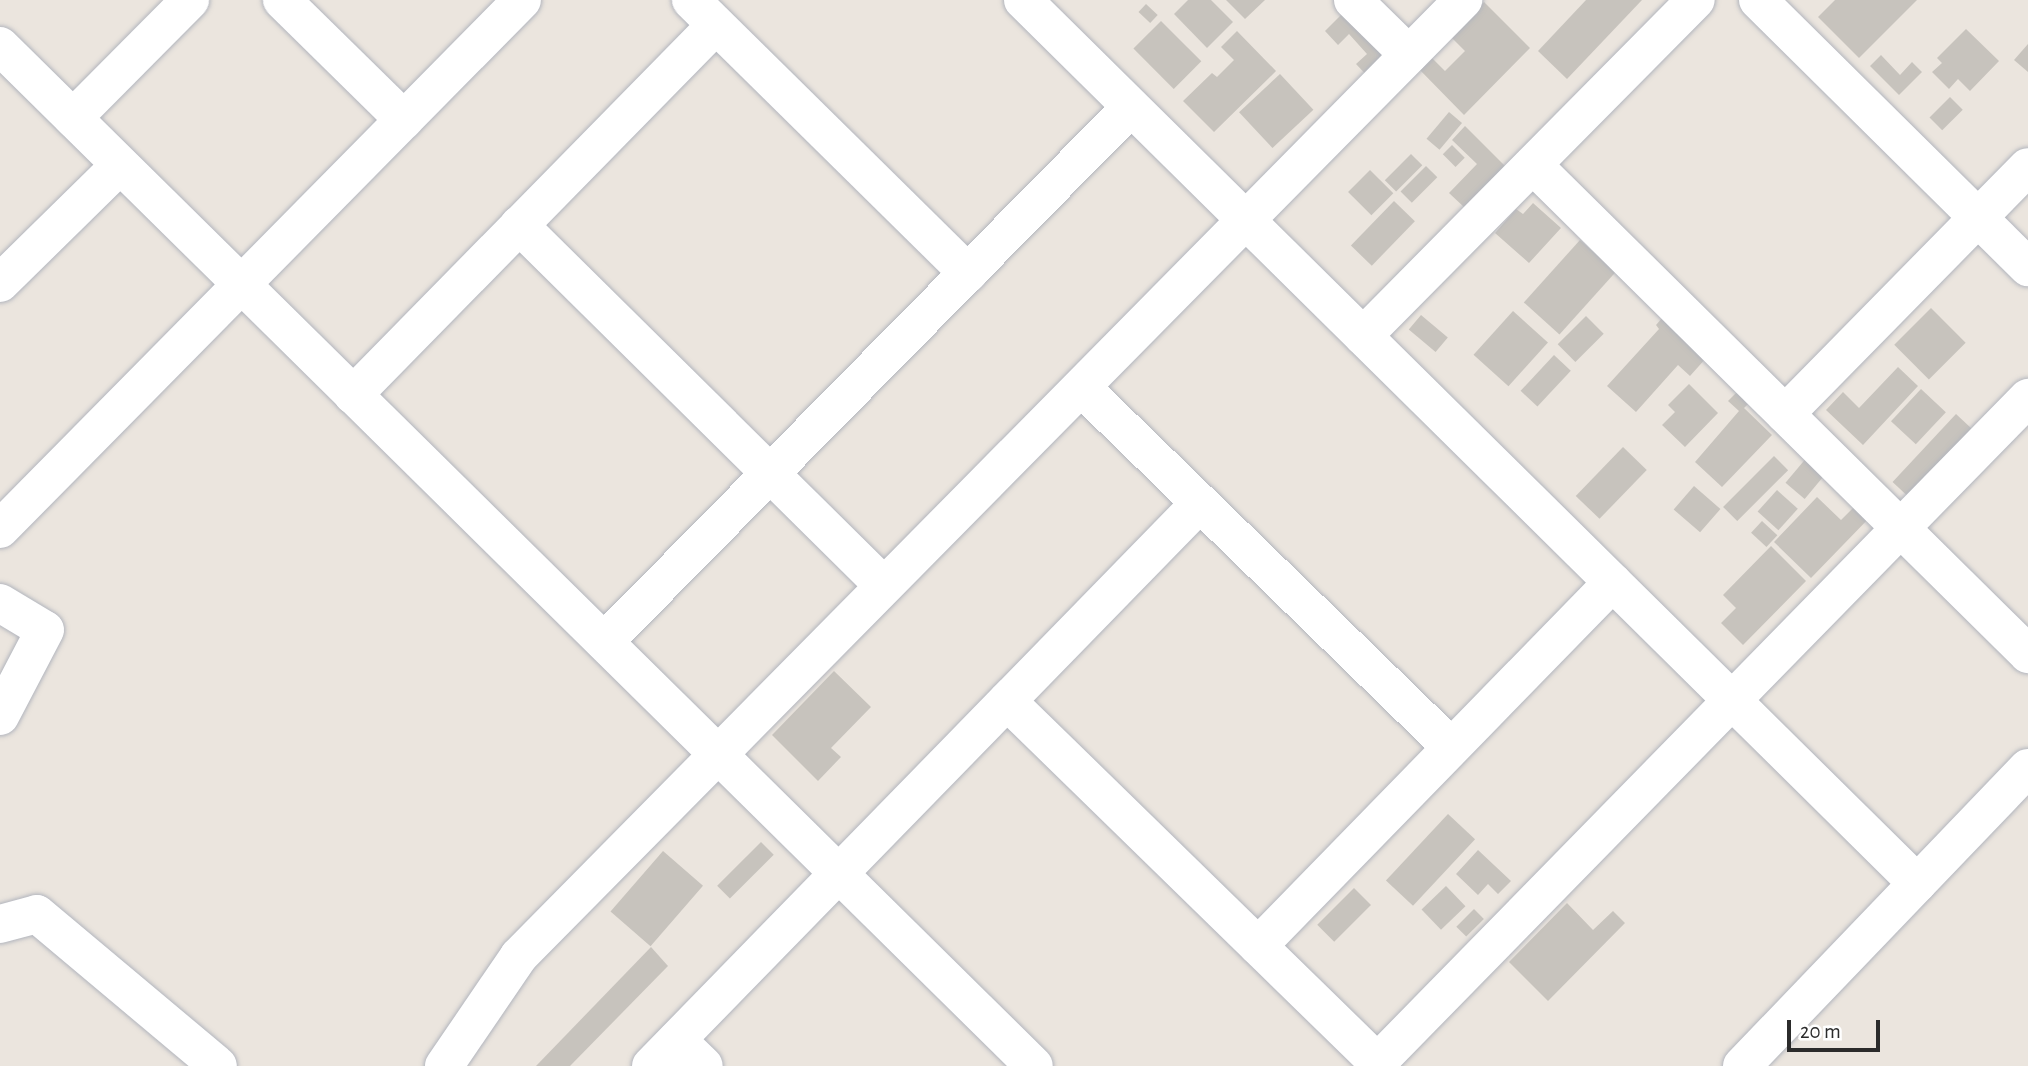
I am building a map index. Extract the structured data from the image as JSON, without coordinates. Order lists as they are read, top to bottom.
{
  "scale_bar": "20 m"
}
